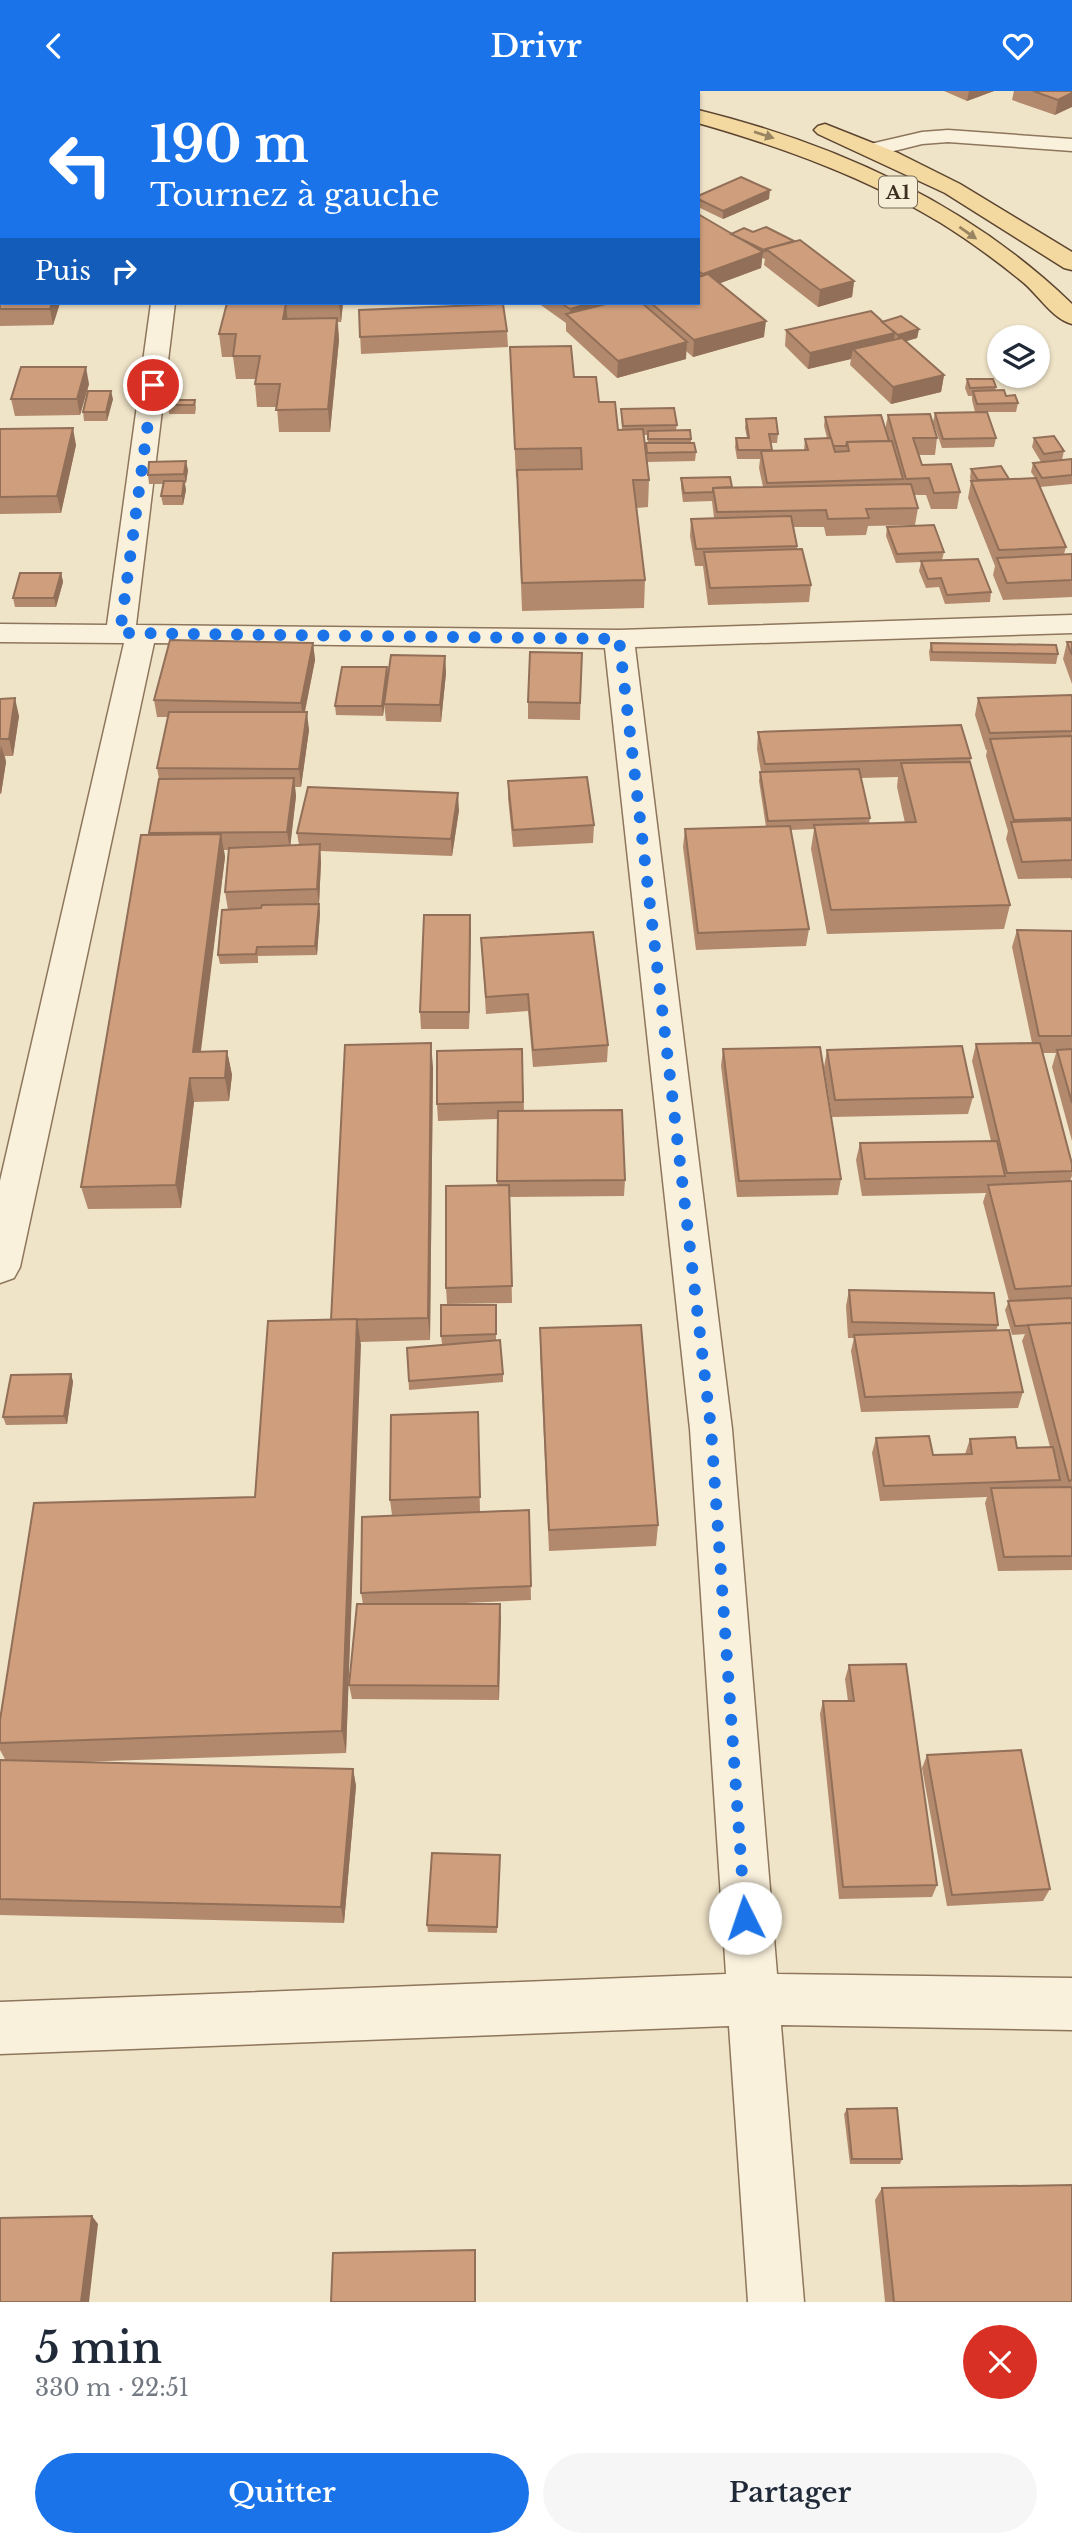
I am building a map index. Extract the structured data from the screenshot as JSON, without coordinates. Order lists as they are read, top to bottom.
{
  "streets": {
    "main road": ["A1"]
  },
  "page": {
    "header": "Drivr",
    "turn": ["190 m", "Tournez à gauche"],
    "then": "Puis",
    "heading": ["5 min", "330 m · 22:51"],
    "buttons": ["Quitter", "Partager"]
  }
}
